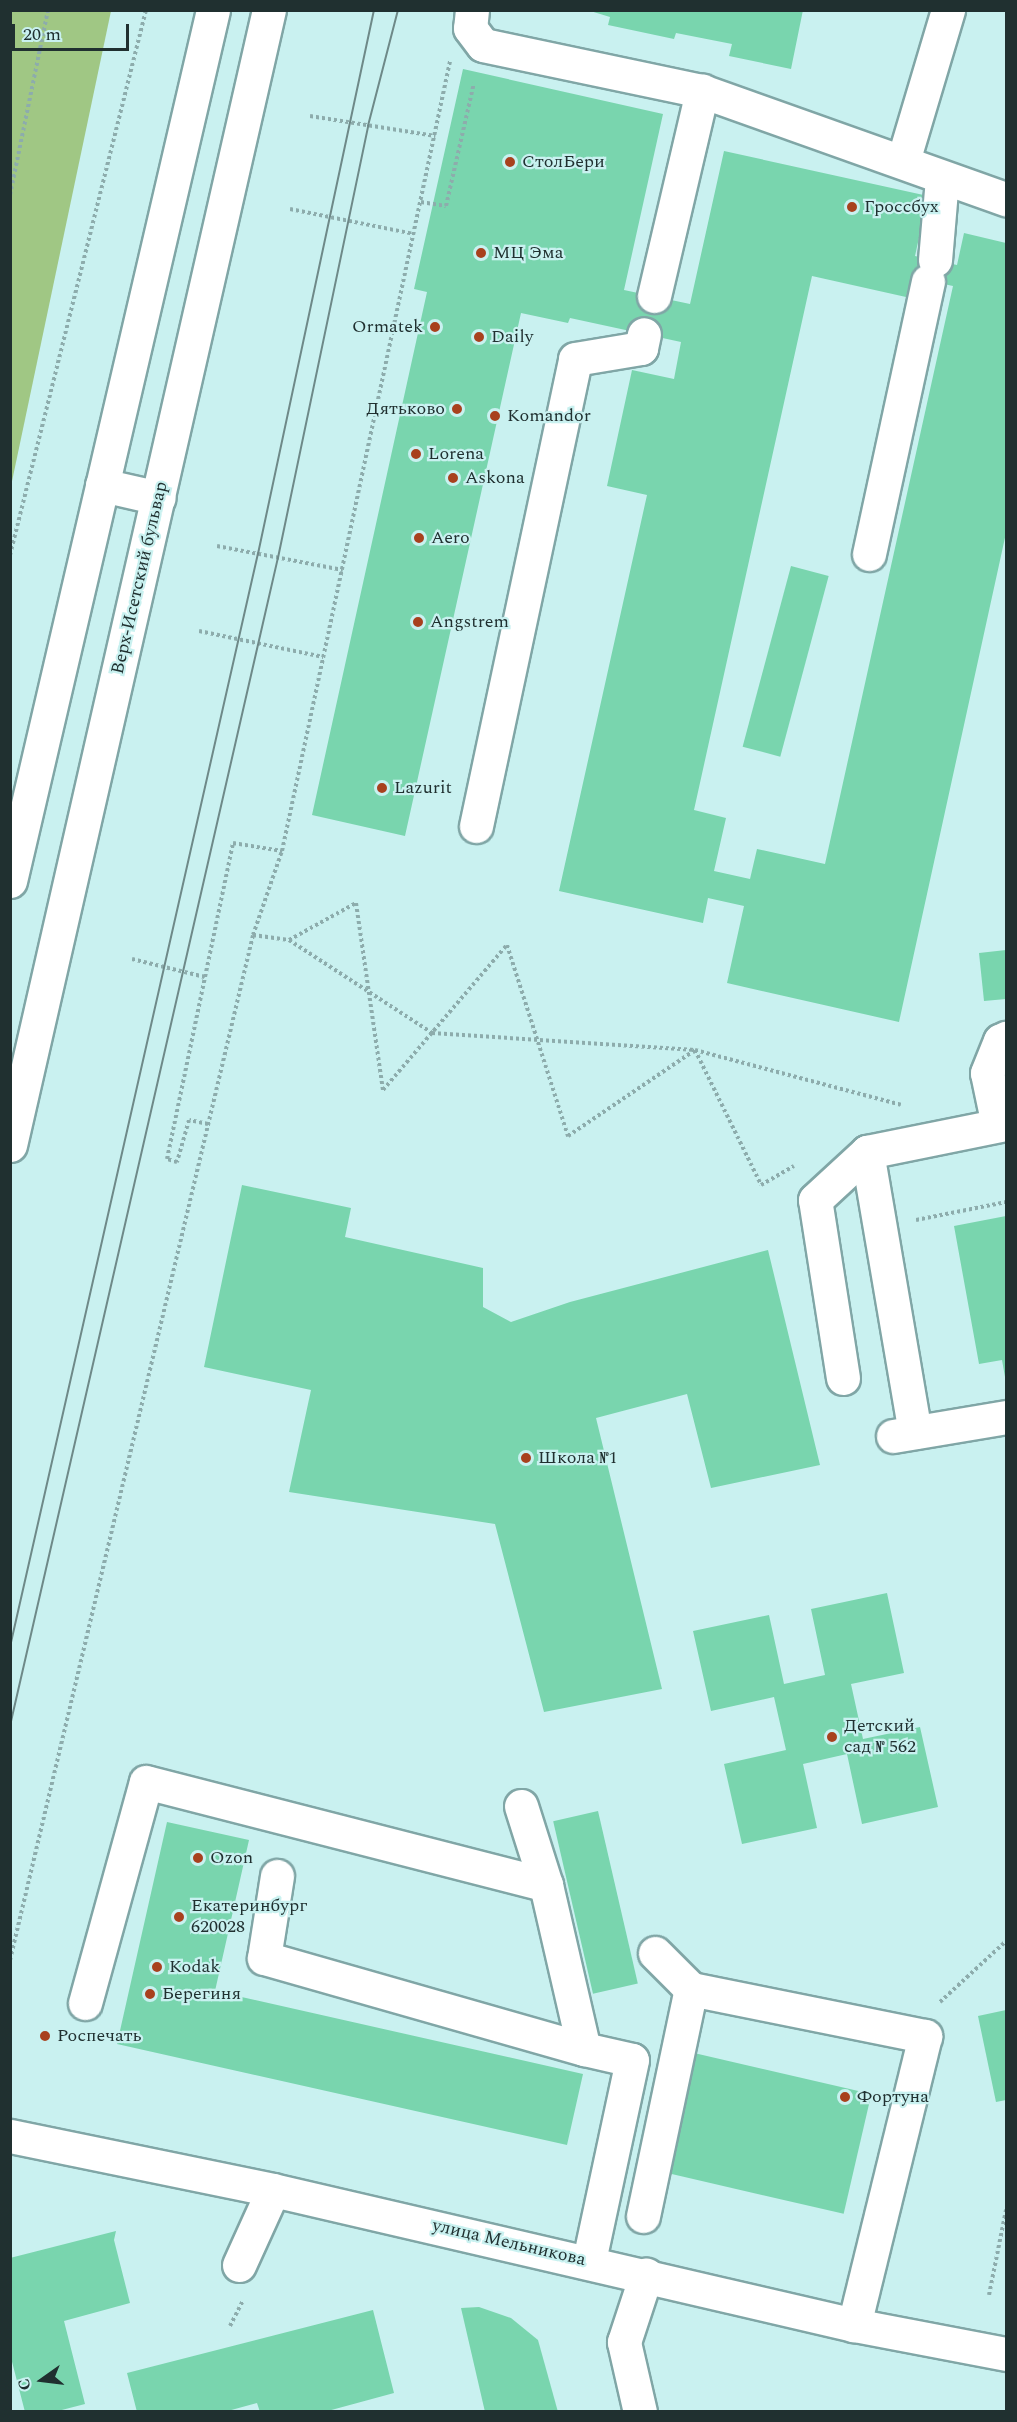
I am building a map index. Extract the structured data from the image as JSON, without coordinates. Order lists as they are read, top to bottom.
{
  "streets": {
    "main road": ["Верх-Исетский бульвар", "улица Мельникова"]
  },
  "places": [
    "СтолБери",
    "Гроссбух",
    "МЦ Эма",
    "Ormatek",
    "Daily",
    "Дятьково",
    "Komandor",
    "Lorena",
    "Askona",
    "Aero",
    "Angstrem",
    "Lazurit",
    "Школа №1",
    "Детский сад № 562",
    "Ozon",
    "Екатеринбург 620028",
    "Kodak",
    "Берегиня",
    "Роспечать",
    "Фортуна"
  ],
  "scale_bar": "20 m",
  "north": "left"
}
